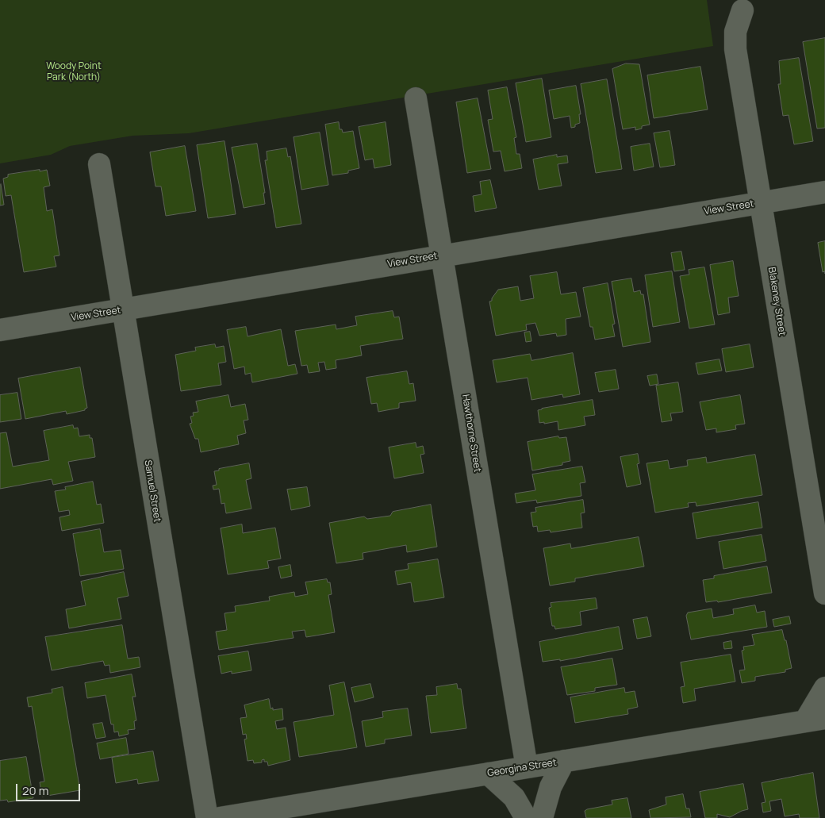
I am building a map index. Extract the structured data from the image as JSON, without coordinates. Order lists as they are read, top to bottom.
{
  "streets": {
    "street": [
      "View Street",
      "Blakeney Street",
      "Hawthorne Street",
      "Samuel Street",
      "Georgina Street"
    ]
  },
  "crossings": [
    ["View Street", "Blakeney Street"],
    ["View Street", "Hawthorne Street"],
    ["View Street", "Samuel Street"],
    ["Hawthorne Street", "Georgina Street"]
  ],
  "parks": ["Woody Point Park (North)"],
  "scale_bar": "20 m"
}
